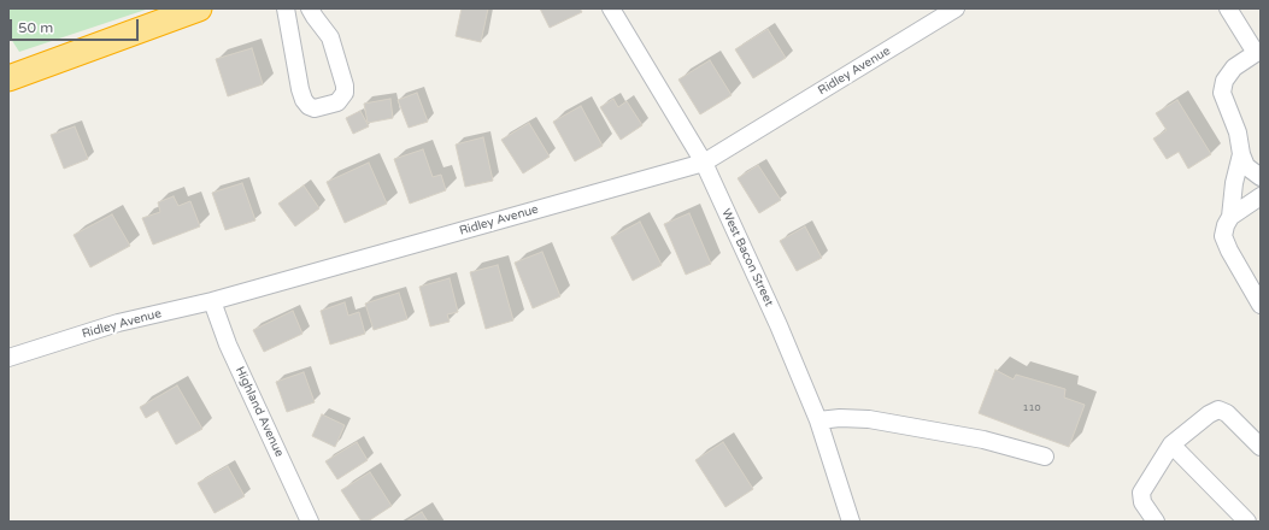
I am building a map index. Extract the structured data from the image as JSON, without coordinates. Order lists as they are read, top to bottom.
{
  "streets": {
    "street": ["Ridley Avenue", "West Bacon Street", "Highland Avenue"]
  },
  "crossings": [
    ["Ridley Avenue", "West Bacon Street"],
    ["Ridley Avenue", "Highland Avenue"]
  ],
  "house_numbers": ["110"],
  "scale_bar": "50 m"
}
